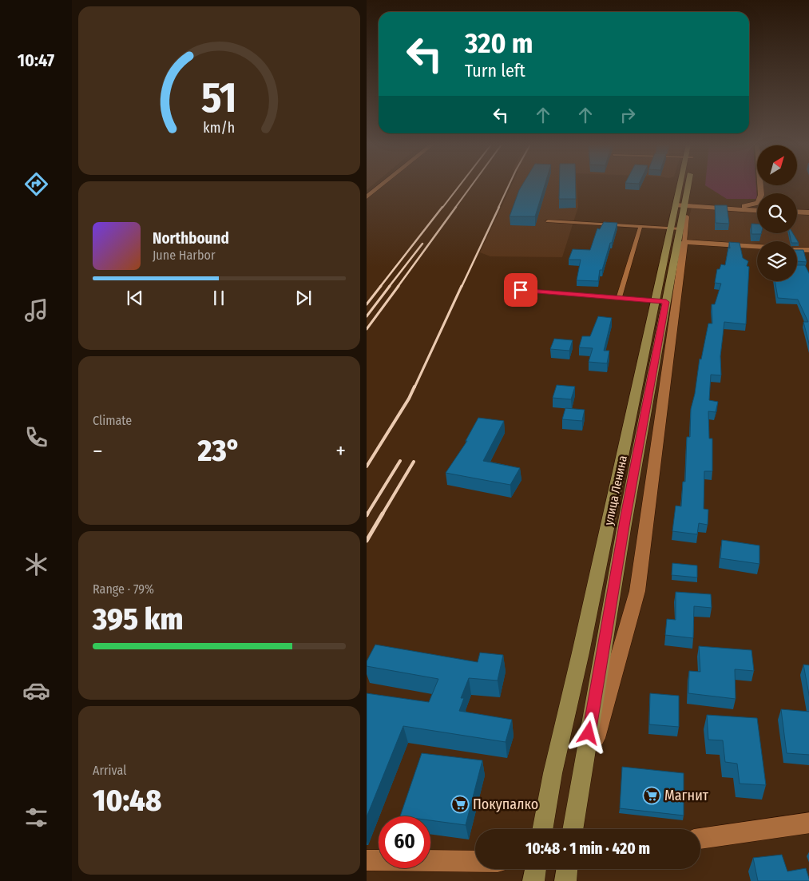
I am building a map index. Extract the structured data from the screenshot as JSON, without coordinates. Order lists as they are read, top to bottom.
{
  "streets": {
    "main road": ["улица Ленина"]
  },
  "places": {
    "supermarket": ["Магнит", "Покупалко"]
  },
  "north": "top right",
  "page": {
    "tabs": "10:47",
    "turn": ["320 m", "Turn left"],
    "song": ["Northbound", "June Harbor"],
    "tile": [
      "Climate",
      ["Range · 79%", "395 km"],
      ["Arrival", "10:48"]
    ],
    "heat": ["−", "23°", "+"],
    "limit": "60",
    "trip": "10:48 · 1 min · 420 m",
    "gauge": ["51", "km/h"]
  }
}
